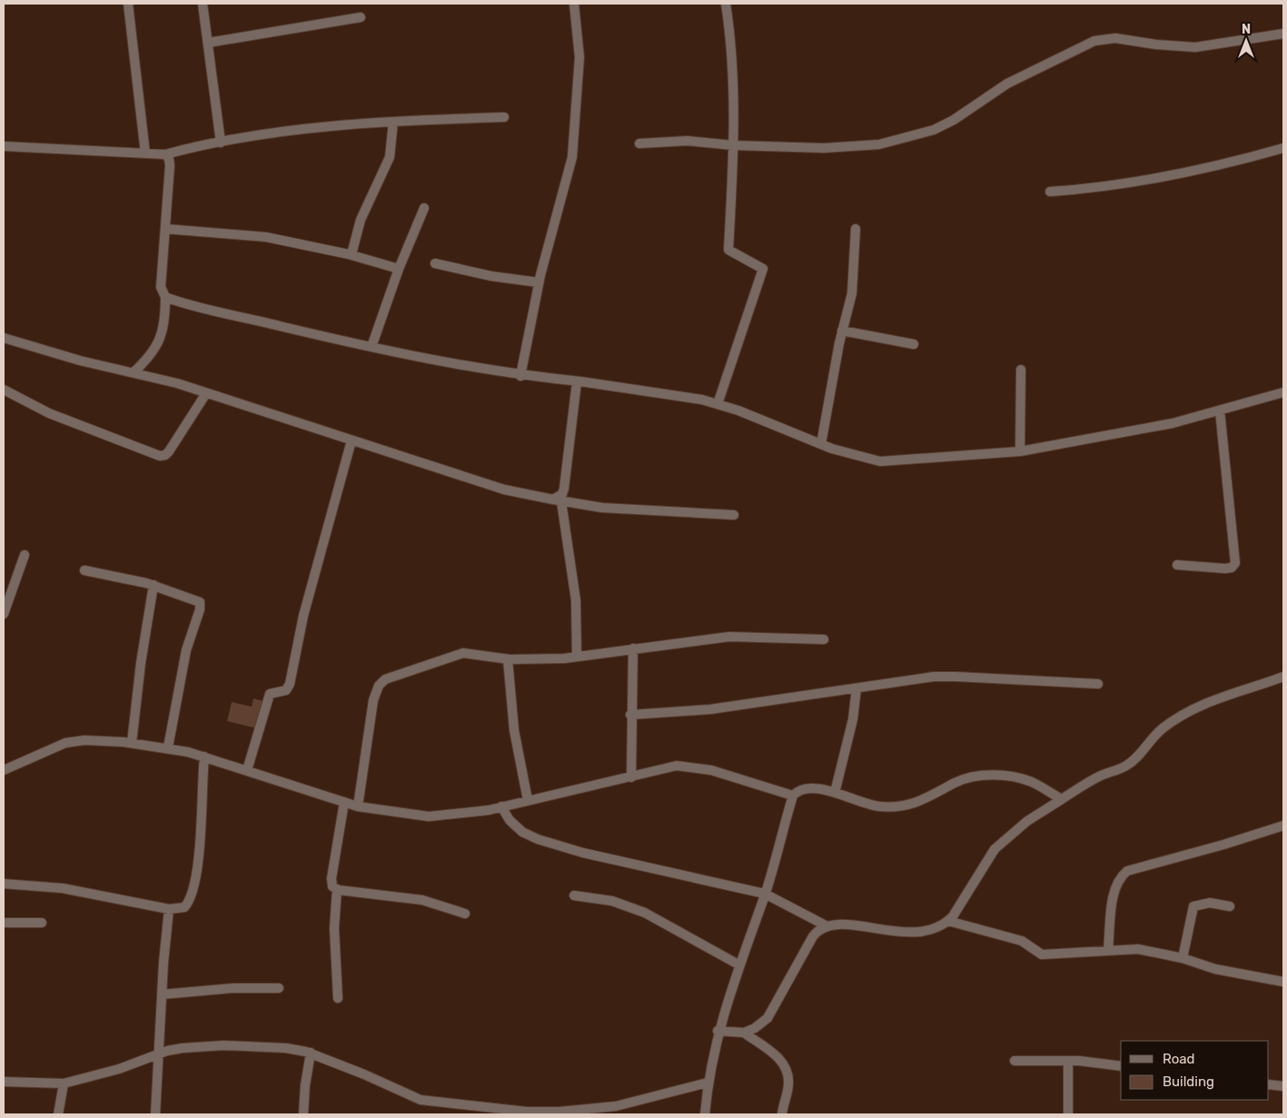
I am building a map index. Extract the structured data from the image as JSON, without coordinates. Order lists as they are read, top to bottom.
{
  "legend": ["Road", "Building"],
  "north": "top"
}
